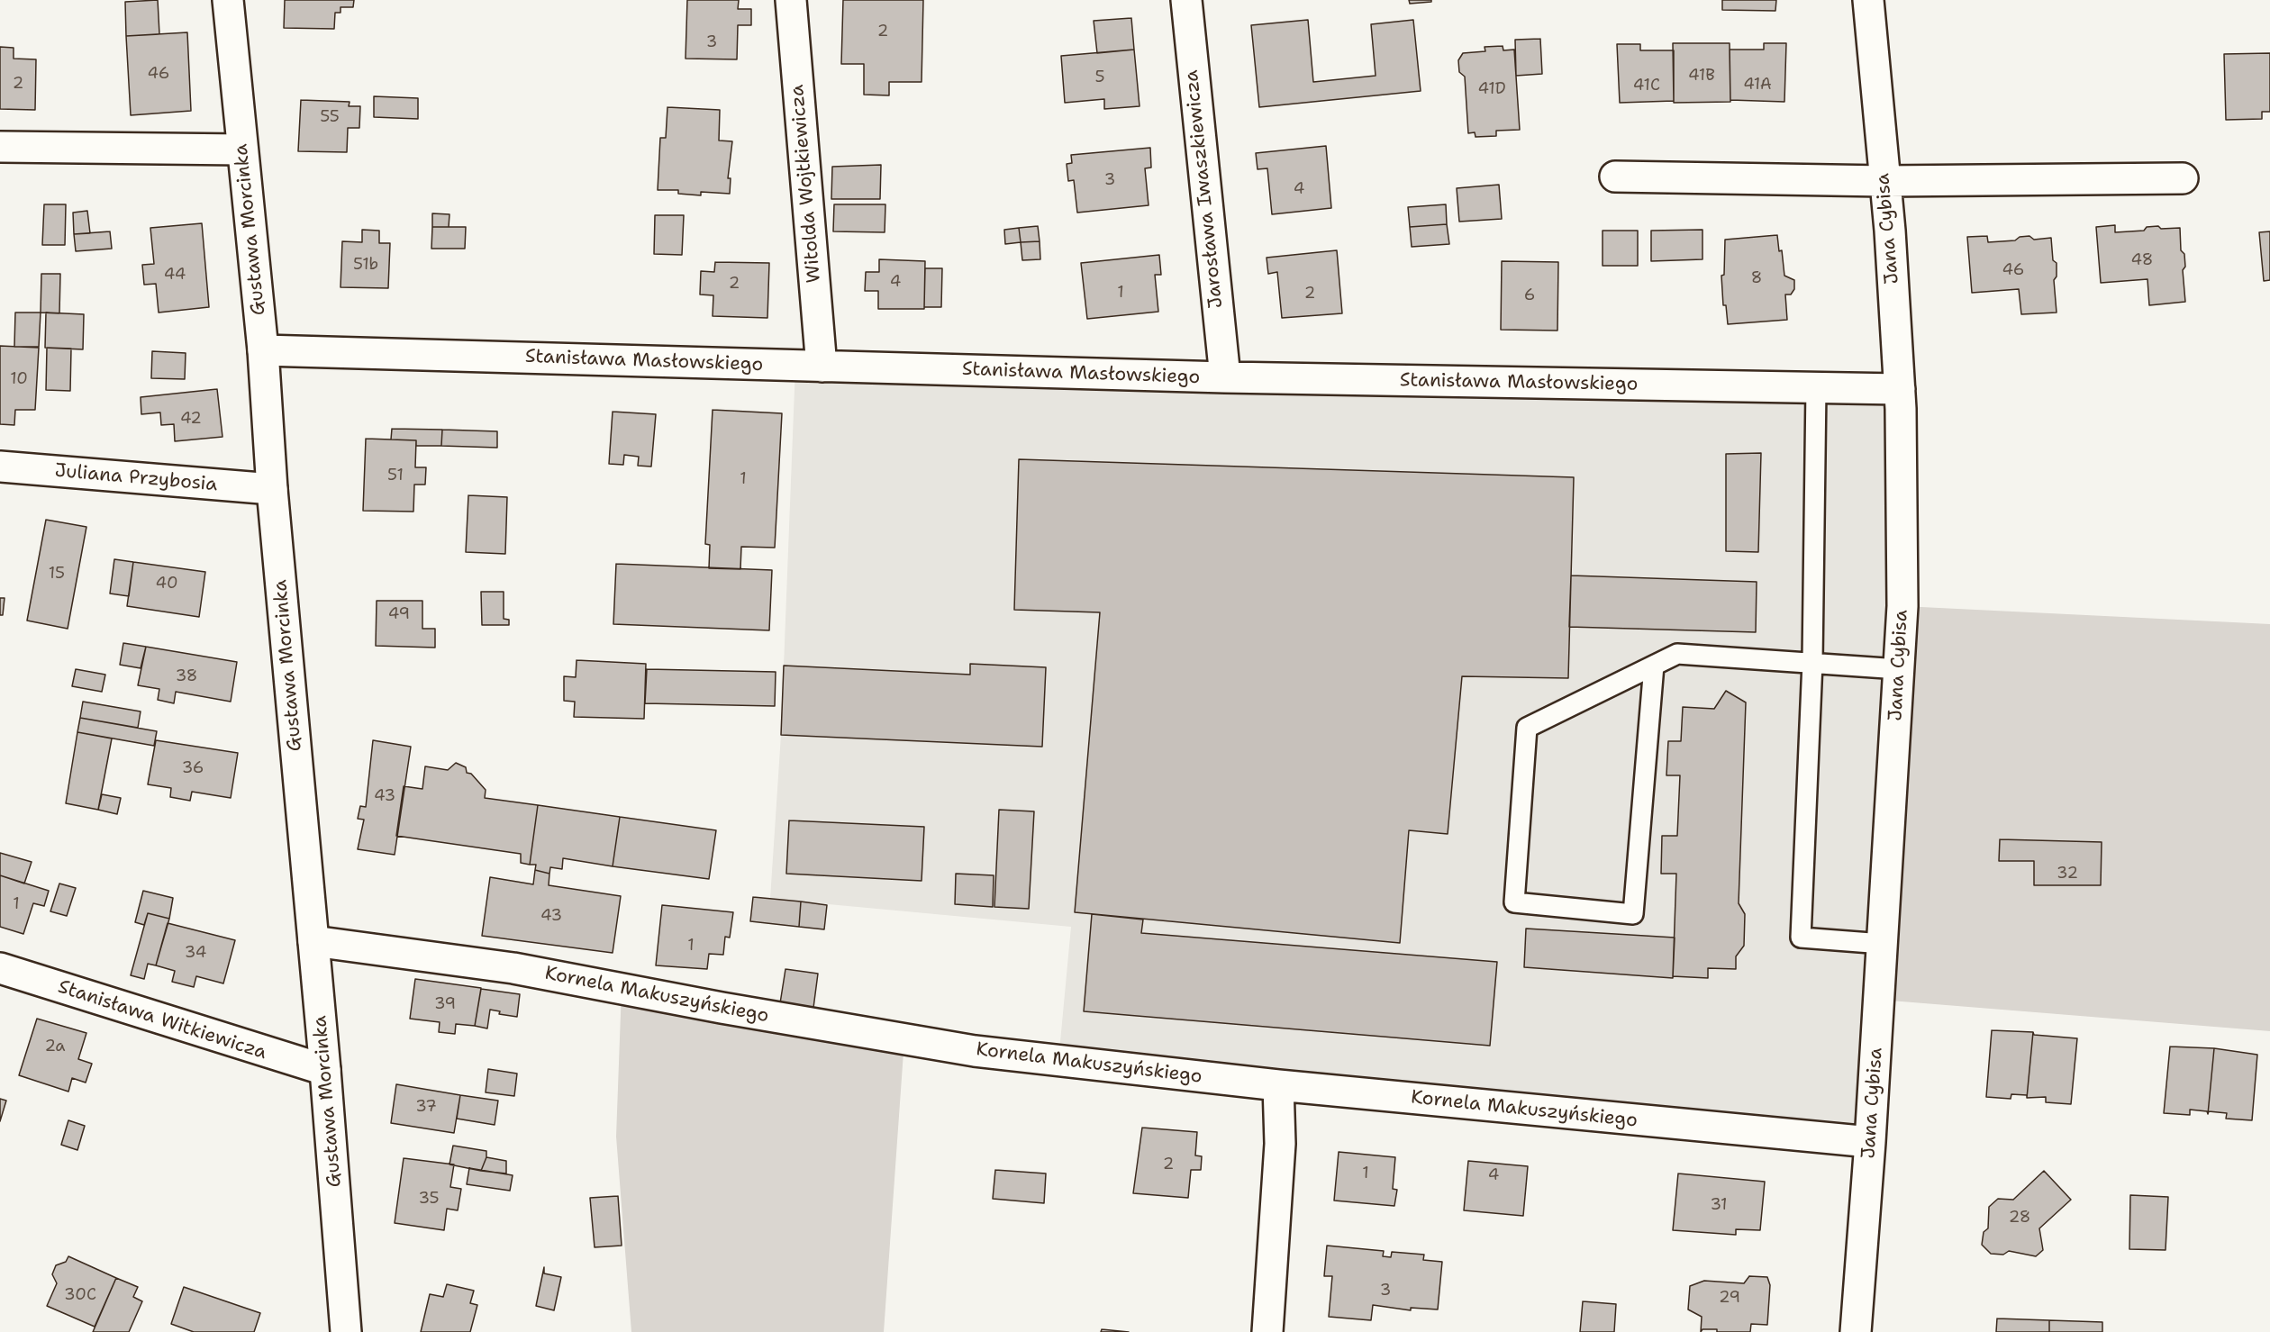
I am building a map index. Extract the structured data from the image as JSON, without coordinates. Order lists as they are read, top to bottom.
{
  "streets": {
    "street": [
      "Witolda Wojtkiewicza",
      "Jarosława Iwaszkiewicza",
      "Jana Cybisa",
      "Gustawa Morcinka",
      "Stanisława Masłowskiego",
      "Juliana Przybosia",
      "Kornela Makuszyńskiego",
      "Stanisława Witkiewicza"
    ]
  },
  "crossings": [
    ["Witolda Wojtkiewicza", "Stanisława Masłowskiego"],
    ["Jarosława Iwaszkiewicza", "Stanisława Masłowskiego"],
    ["Jana Cybisa", "Stanisława Masłowskiego"],
    ["Jana Cybisa", "Kornela Makuszyńskiego"],
    ["Gustawa Morcinka", "Stanisława Masłowskiego"],
    ["Gustawa Morcinka", "Juliana Przybosia"],
    ["Gustawa Morcinka", "Kornela Makuszyńskiego"],
    ["Gustawa Morcinka", "Stanisława Witkiewicza"]
  ],
  "house_numbers": [
    "2",
    "3",
    "46",
    "41B",
    "5",
    "2",
    "41A",
    "41C",
    "41D",
    "55",
    "3",
    "4",
    "48",
    "51b",
    "46",
    "44",
    "8",
    "4",
    "2",
    "1",
    "2",
    "6",
    "10",
    "42",
    "51",
    "1",
    "15",
    "40",
    "49",
    "38",
    "36",
    "43",
    "32",
    "1",
    "43",
    "1",
    "34",
    "39",
    "2a",
    "37",
    "2",
    "1",
    "4",
    "35",
    "31",
    "28",
    "3",
    "30C",
    "29"
  ]
}
